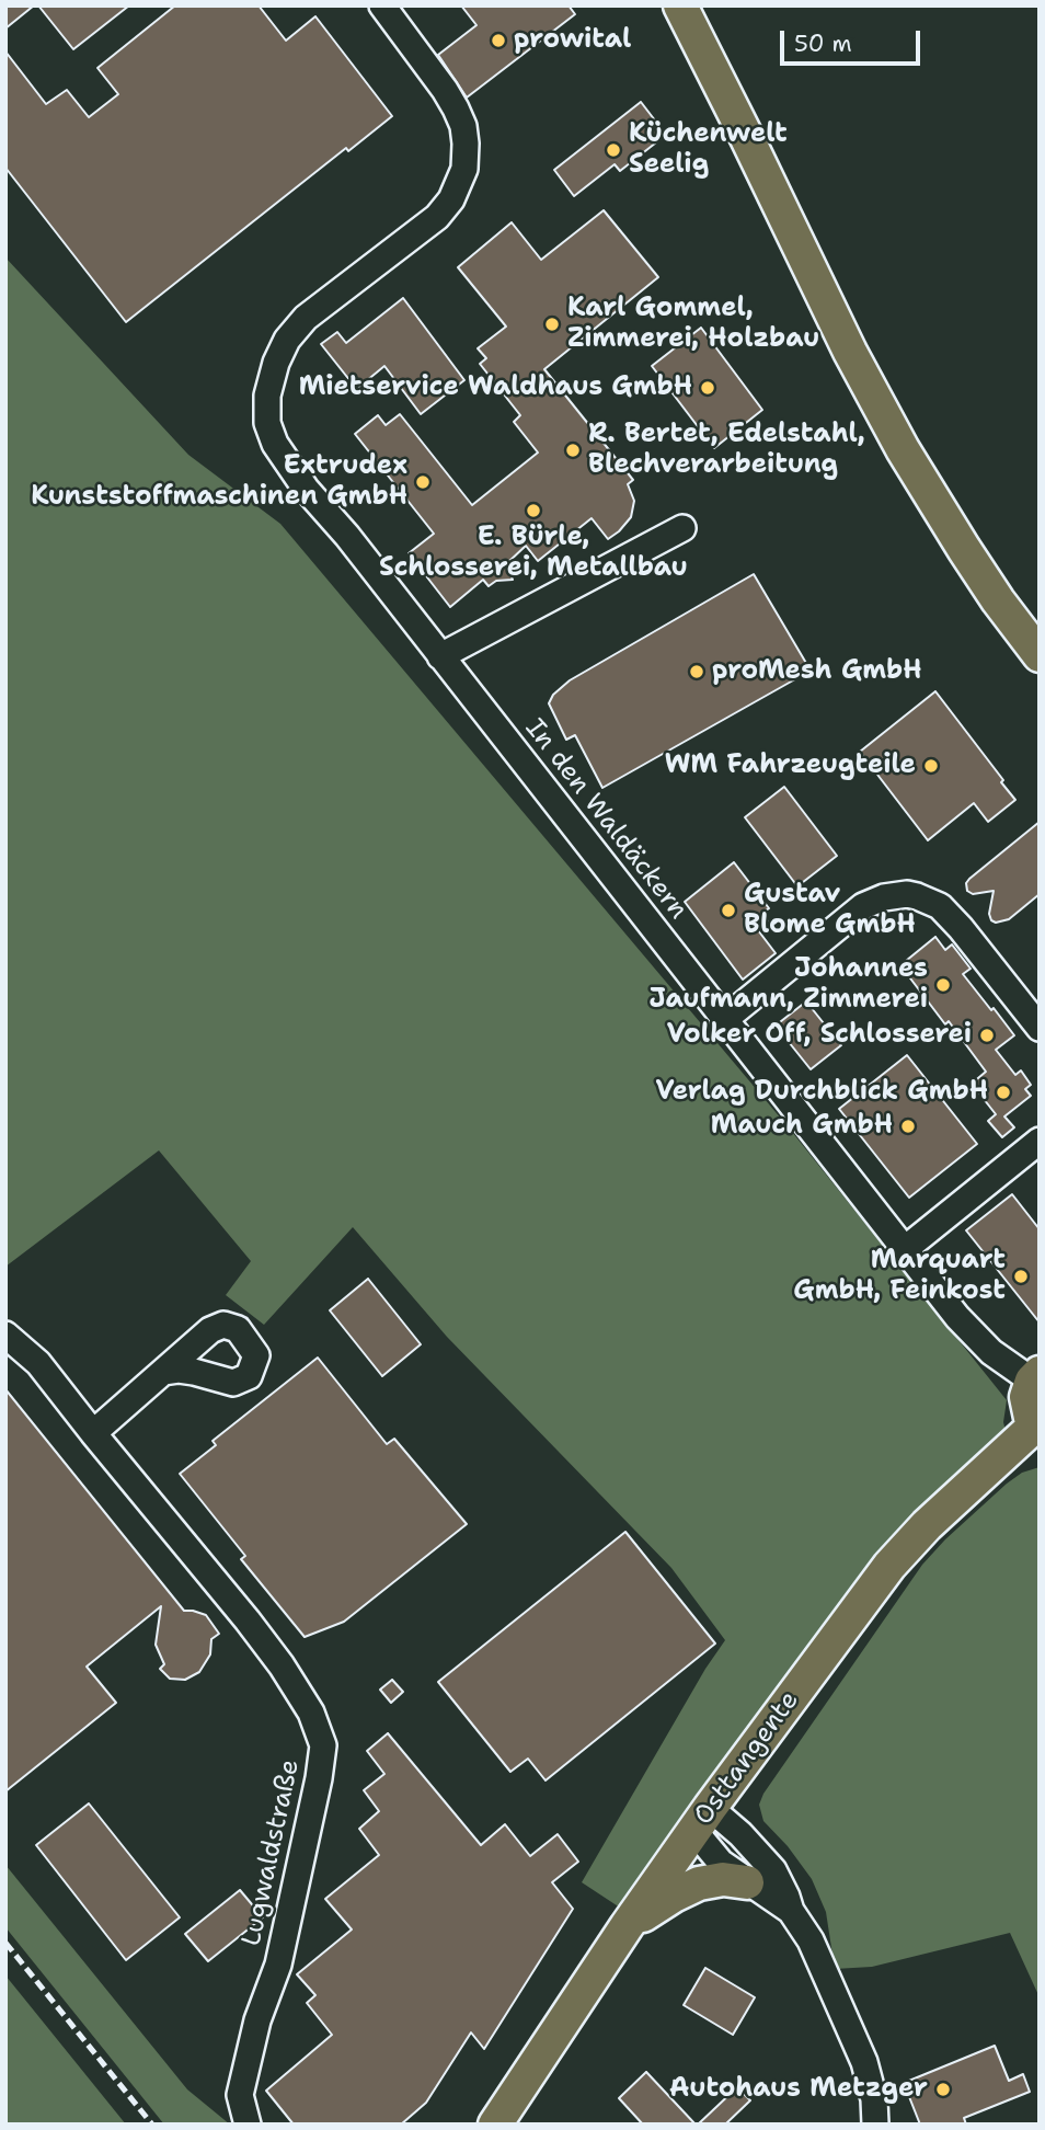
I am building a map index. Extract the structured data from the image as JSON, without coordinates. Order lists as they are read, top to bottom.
{
  "streets": {
    "main road": ["Osttangente"],
    "street": ["In den Waldäckern", "Lugwaldstraße"]
  },
  "crossings": [
    ["In den Waldäckern", "Osttangente"]
  ],
  "places": [
    "prowital",
    "Küchenwelt Seelig",
    "Karl Gommel, Zimmerei, Holzbau",
    "Mietservice Waldhaus GmbH",
    "R. Bertet, Edelstahl, Blechverarbeitung",
    "Extrudex Kunststoffmaschinen GmbH",
    "E. Bürle, Schlosserei, Metallbau",
    "proMesh GmbH",
    "WM Fahrzeugteile",
    "Gustav Blome GmbH",
    "Johannes Jaufmann, Zimmerei",
    "Volker Off, Schlosserei",
    "Verlag Durchblick GmbH",
    "Mauch GmbH",
    "Marquart GmbH, Feinkost",
    "Autohaus Metzger"
  ],
  "scale_bar": "50 m"
}
